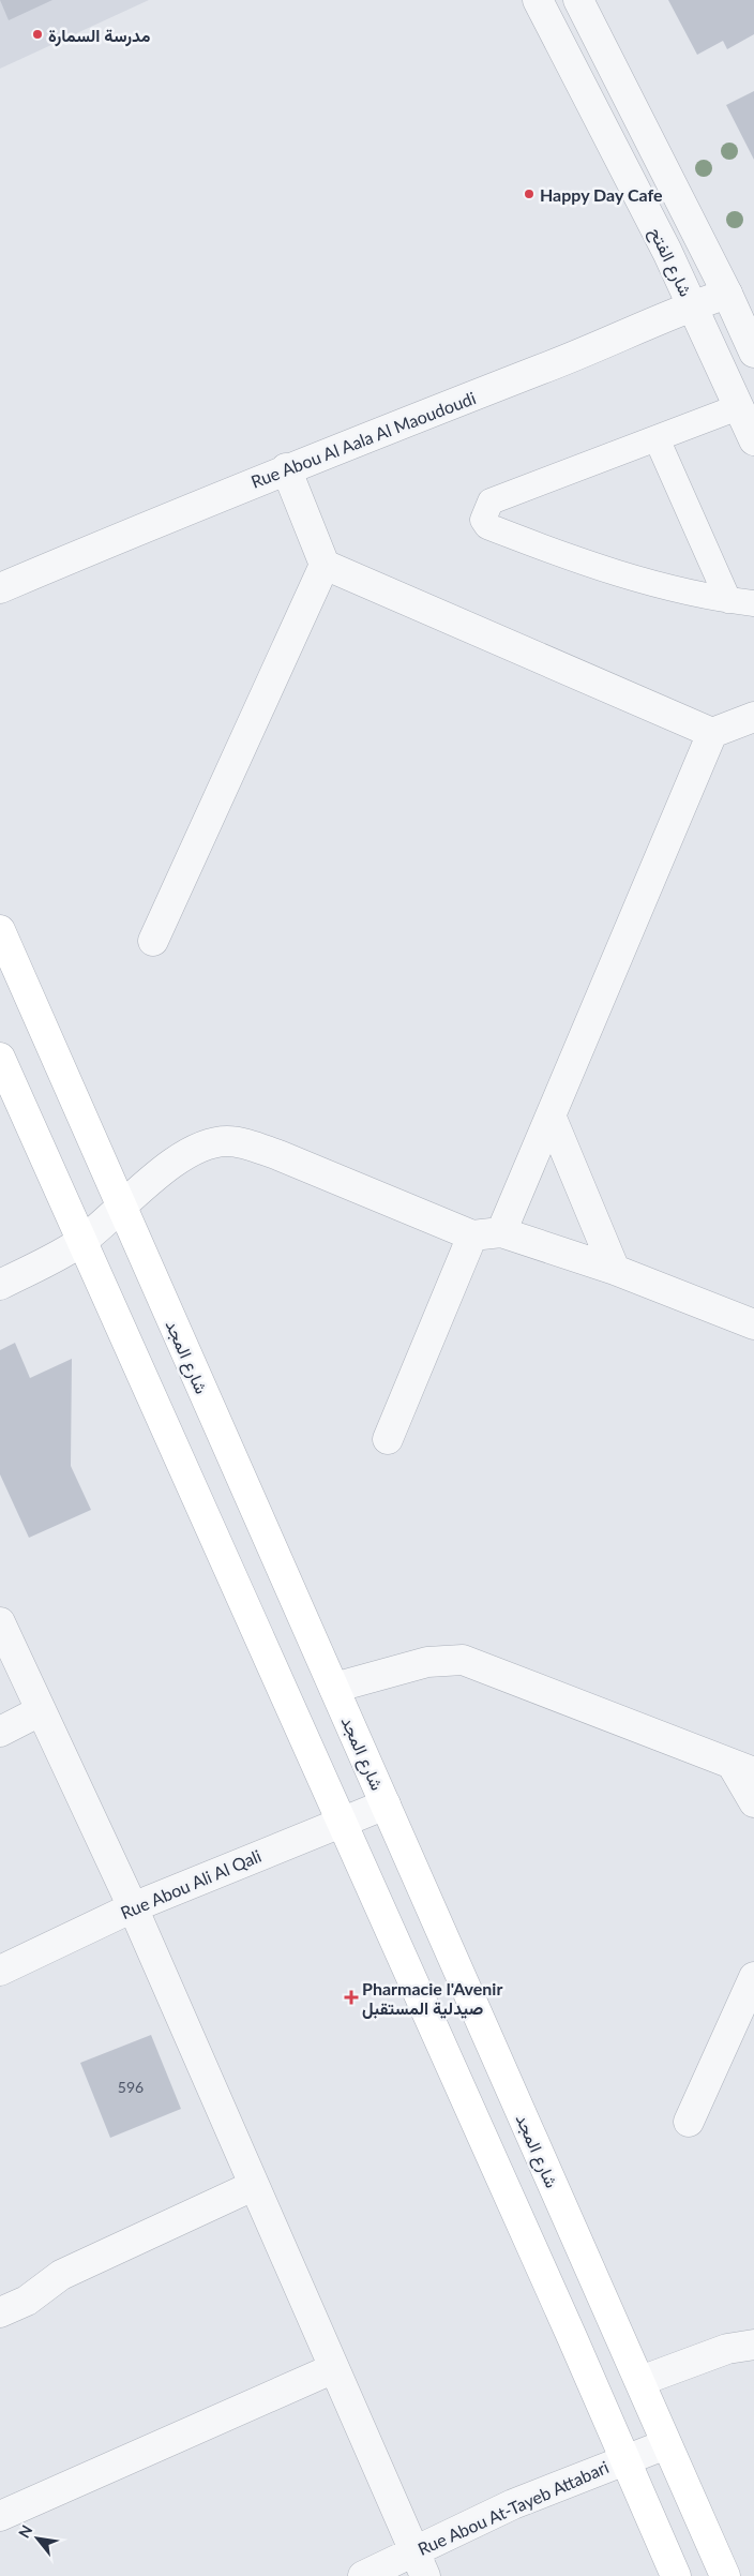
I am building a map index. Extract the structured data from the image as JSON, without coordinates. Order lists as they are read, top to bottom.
{
  "streets": {
    "main road": ["شارع المجد"],
    "street": [
      "شارع الفتح",
      "Rue Abou Al Aala Al Maoudoudi",
      "Rue Abou Ali Al Qali",
      "Rue Abou At-Tayeb Attabari"
    ]
  },
  "crossings": [
    ["شارع الفتح", "Rue Abou Al Aala Al Maoudoudi"],
    ["شارع المجد", "Rue Abou Ali Al Qali"],
    ["شارع المجد", "Rue Abou At-Tayeb Attabari"]
  ],
  "places": {
    "other": ["مدرسة السمارة", "Happy Day Cafe"],
    "health": ["Pharmacie l'Avenir صيدلية المستقبل"]
  },
  "house_numbers": ["596"],
  "north": "top left"
}
